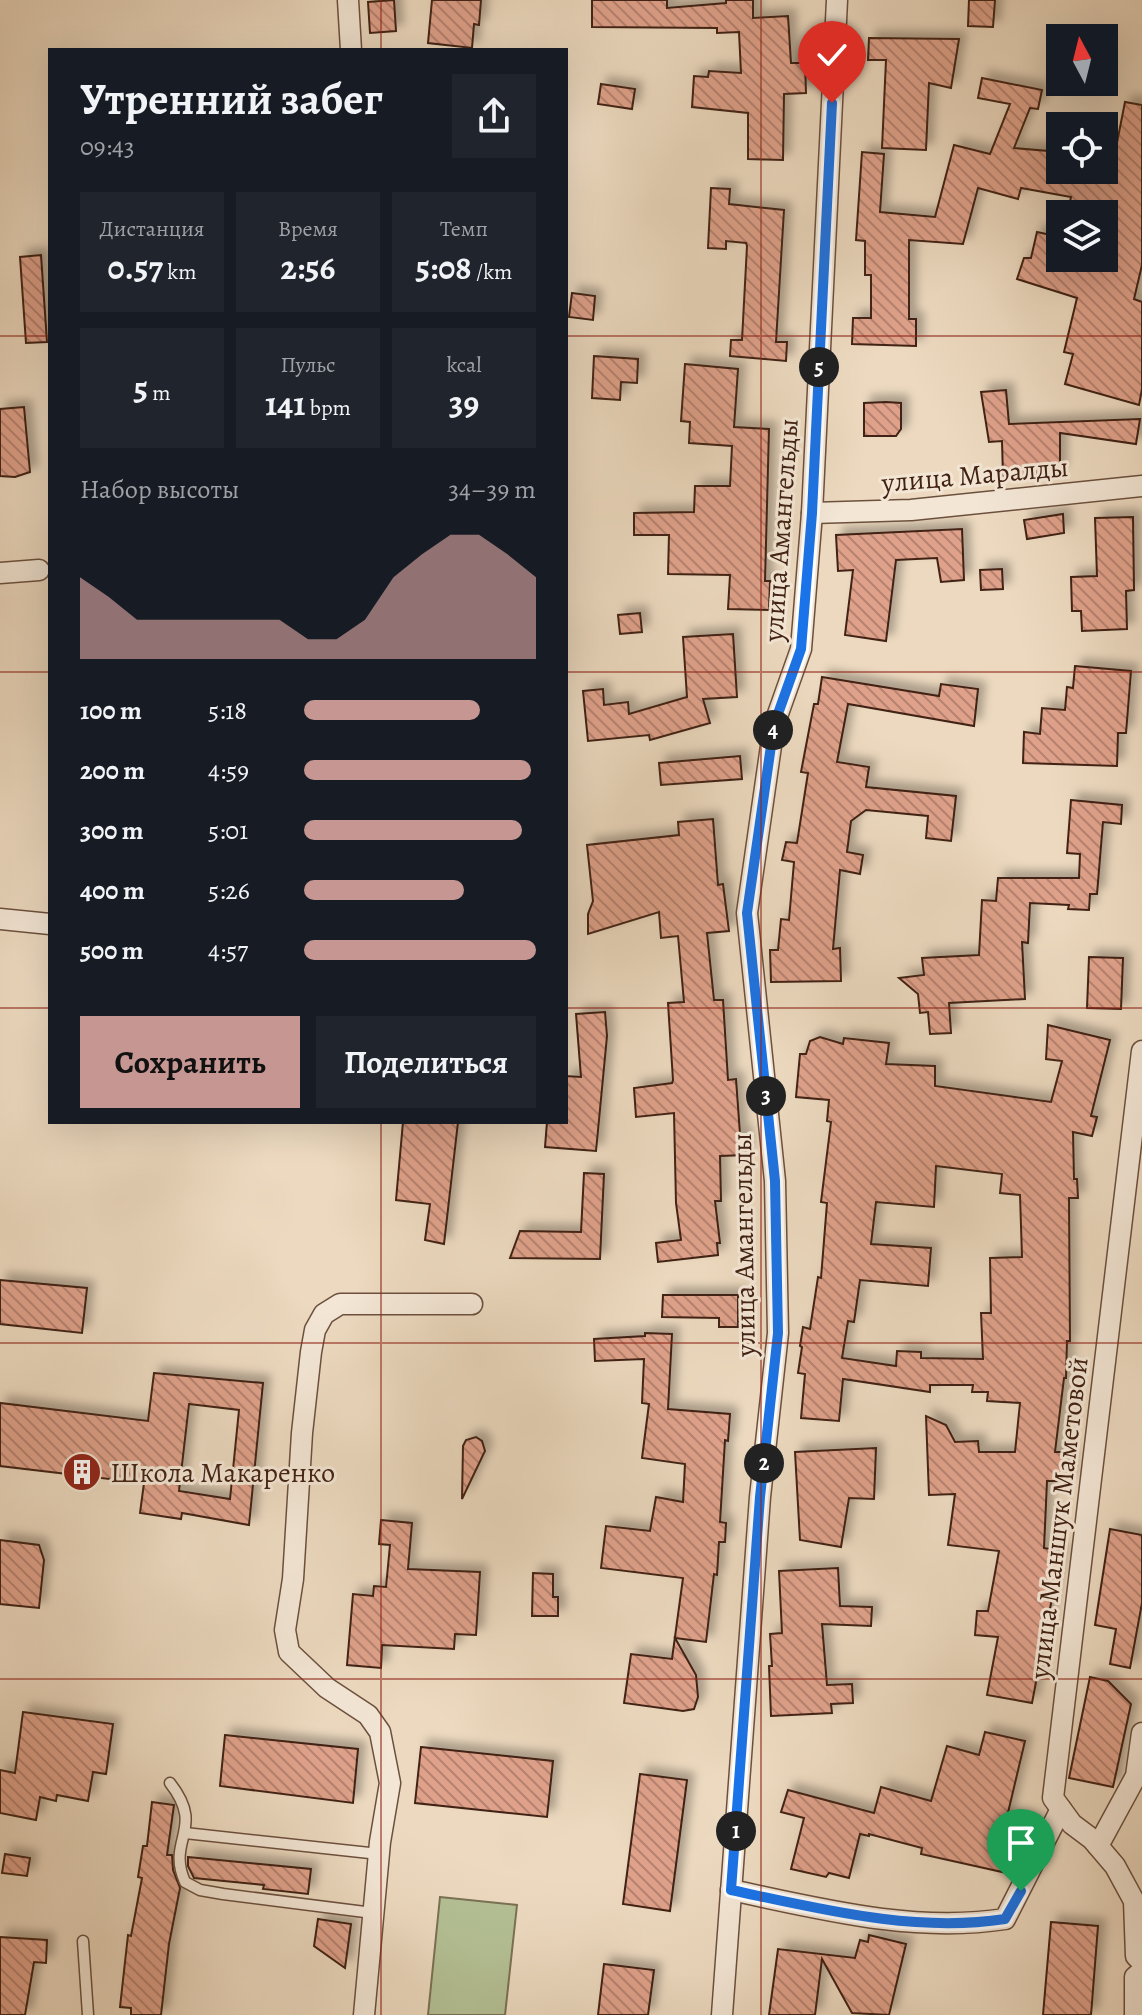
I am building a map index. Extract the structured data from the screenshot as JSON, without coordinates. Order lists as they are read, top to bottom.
{
  "streets": {
    "street": ["улица Маралды", "улица Амангельды", "улица Маншук Маметовой"]
  },
  "crossings": [
    ["улица Маралды", "улица Амангельды"]
  ],
  "places": {
    "building": ["Школа Макаренко"]
  },
  "north": "top",
  "page": {
    "heading": ["Утренний забег", "09:43"],
    "stats": [
      ["Дистанция", "0.57 km"],
      ["Время", "2:56"],
      ["Темп", "5:08 /km"],
      ["5 m"],
      ["Пульс", "141 bpm"],
      ["kcal", "39"]
    ],
    "pins": [
      "5",
      "4",
      "3",
      "2",
      "1"
    ],
    "chart": ["Набор высоты", "34–39 m"],
    "list": [
      {
        "name": "100 m",
        "note": "5:18"
      },
      {
        "name": "200 m",
        "note": "4:59"
      },
      {
        "name": "300 m",
        "note": "5:01"
      },
      {
        "name": "400 m",
        "note": "5:26"
      },
      {
        "name": "500 m",
        "note": "4:57"
      }
    ],
    "buttons": ["Сохранить", "Поделиться"]
  }
}
